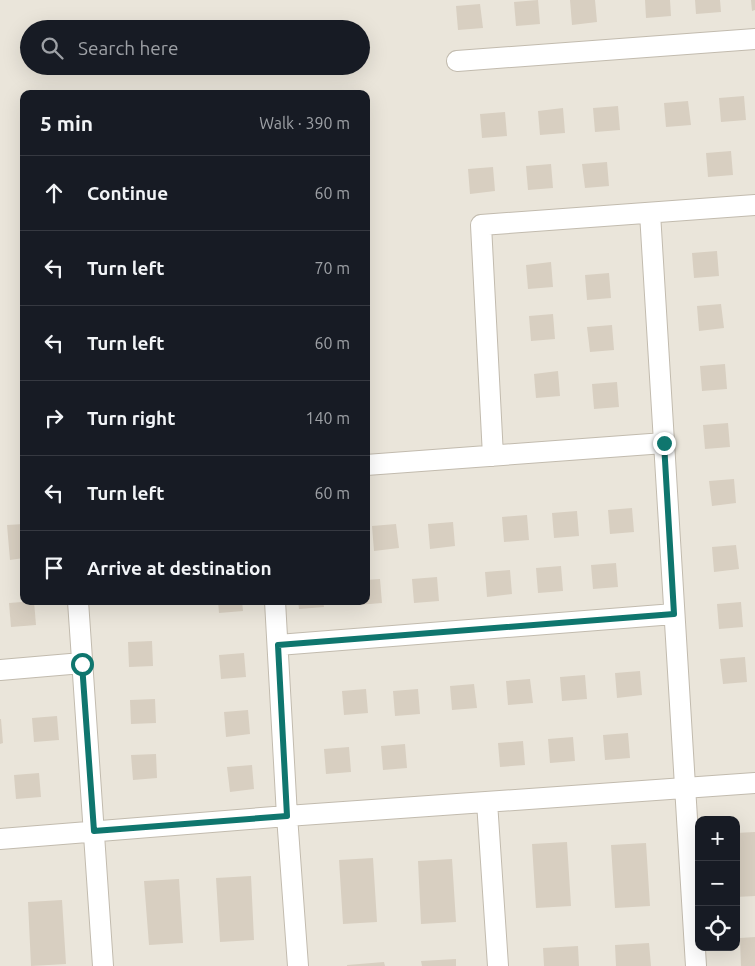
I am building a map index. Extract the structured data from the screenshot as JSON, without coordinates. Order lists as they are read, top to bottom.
{
  "page": {
    "search": "Search here",
    "heading": ["5 min", "Walk · 390 m"],
    "list": [
      ["Continue", "60 m"],
      ["Turn left", "70 m"],
      ["Turn left", "60 m"],
      ["Turn right", "140 m"],
      ["Turn left", "60 m"],
      "Arrive at destination"
    ],
    "map_buttons": ["+", "−"]
  }
}
